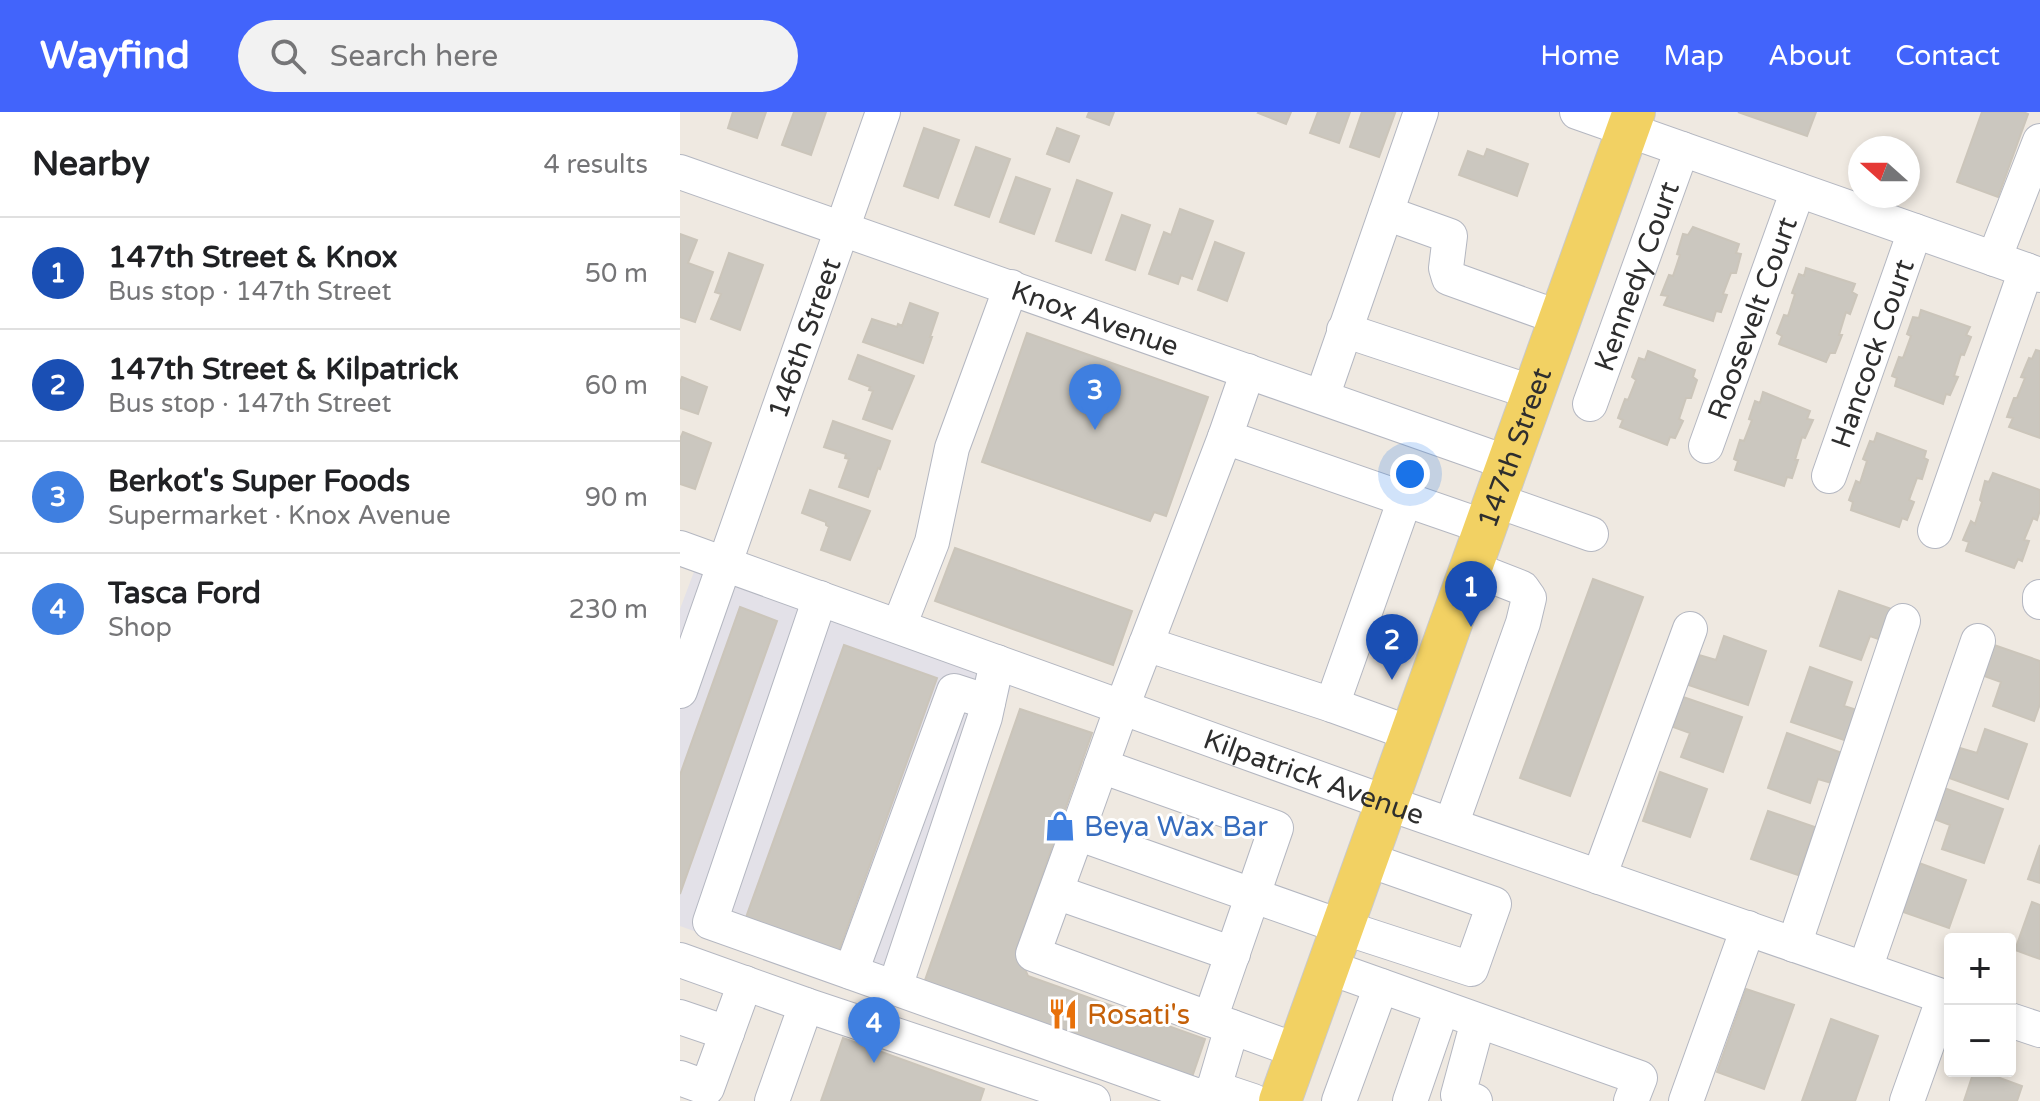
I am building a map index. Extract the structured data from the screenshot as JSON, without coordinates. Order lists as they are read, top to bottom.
{
  "streets": {
    "main road": ["147th Street"],
    "street": [
      "Kennedy Court",
      "Knox Avenue",
      "Roosevelt Court",
      "146th Street",
      "Hancock Court",
      "Kilpatrick Avenue"
    ]
  },
  "crossings": [
    ["Knox Avenue", "146th Street"],
    ["Knox Avenue", "147th Street"],
    ["146th Street", "Kilpatrick Avenue"],
    ["147th Street", "Kilpatrick Avenue"]
  ],
  "places": {
    "shop": ["Beya Wax Bar"],
    "restaurant": ["Rosati's"]
  },
  "north": "left",
  "page": {
    "header": "Wayfind",
    "search": "Search here",
    "nav": [
      "Home",
      "Map",
      "About",
      "Contact"
    ],
    "heading": ["Nearby", "4 results"],
    "list": [
      {
        "mark": "1",
        "name": "147th Street & Knox",
        "note": "Bus stop · 147th Street",
        "value": "50 m"
      },
      {
        "mark": "2",
        "name": "147th Street & Kilpatrick",
        "note": "Bus stop · 147th Street",
        "value": "60 m"
      },
      {
        "mark": "3",
        "name": "Berkot's Super Foods",
        "note": "Supermarket · Knox Avenue",
        "value": "90 m"
      },
      {
        "mark": "4",
        "name": "Tasca Ford",
        "note": "Shop",
        "value": "230 m"
      }
    ],
    "pins": [
      "3",
      "1",
      "2",
      "4"
    ],
    "map_buttons": ["+", "−"]
  }
}
